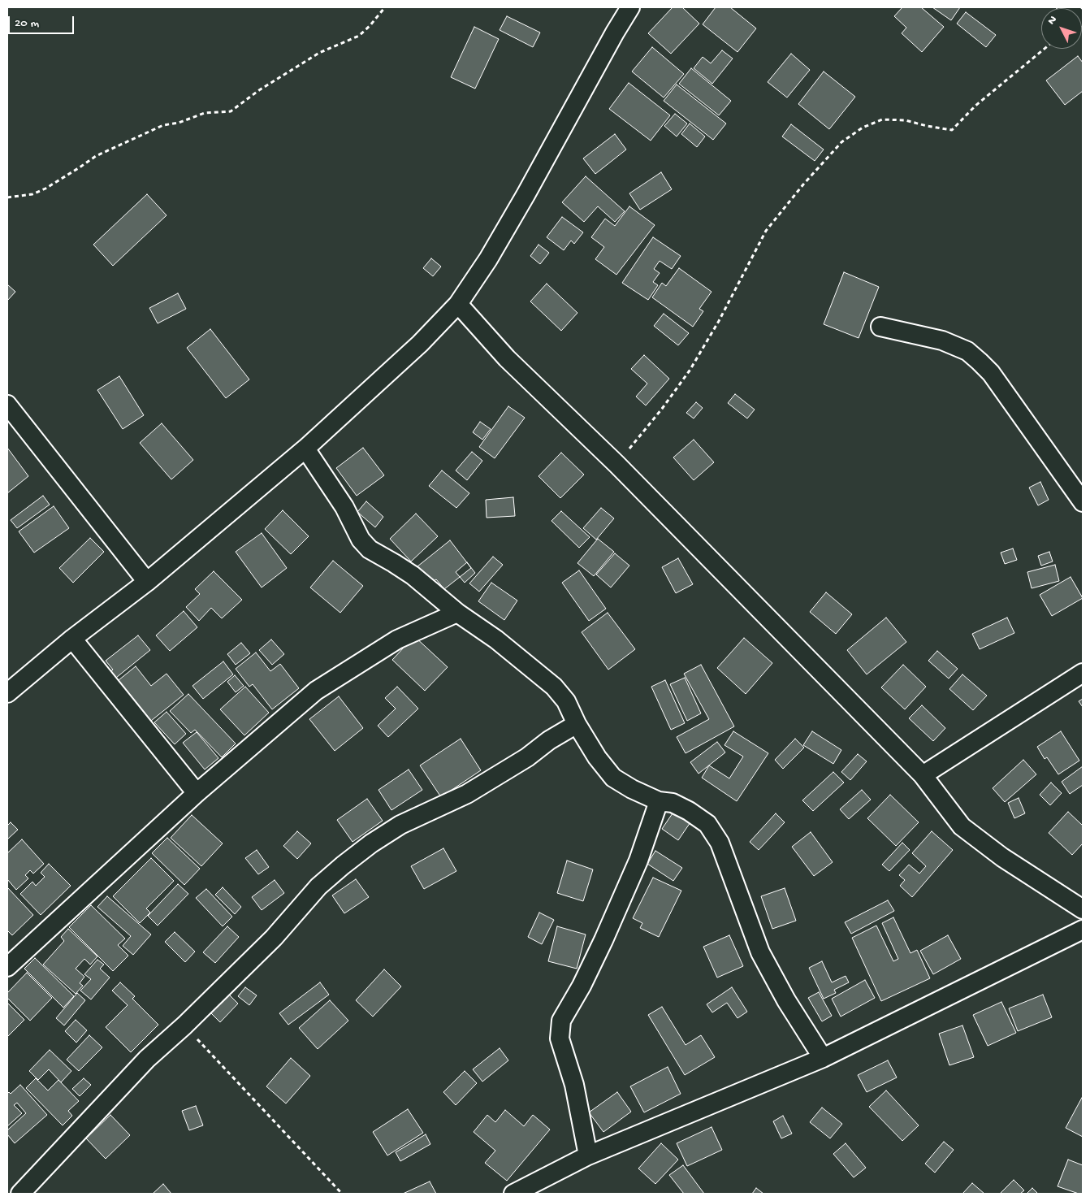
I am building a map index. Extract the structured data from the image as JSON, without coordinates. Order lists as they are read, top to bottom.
{
  "scale_bar": "20 m",
  "north": "top left"
}
